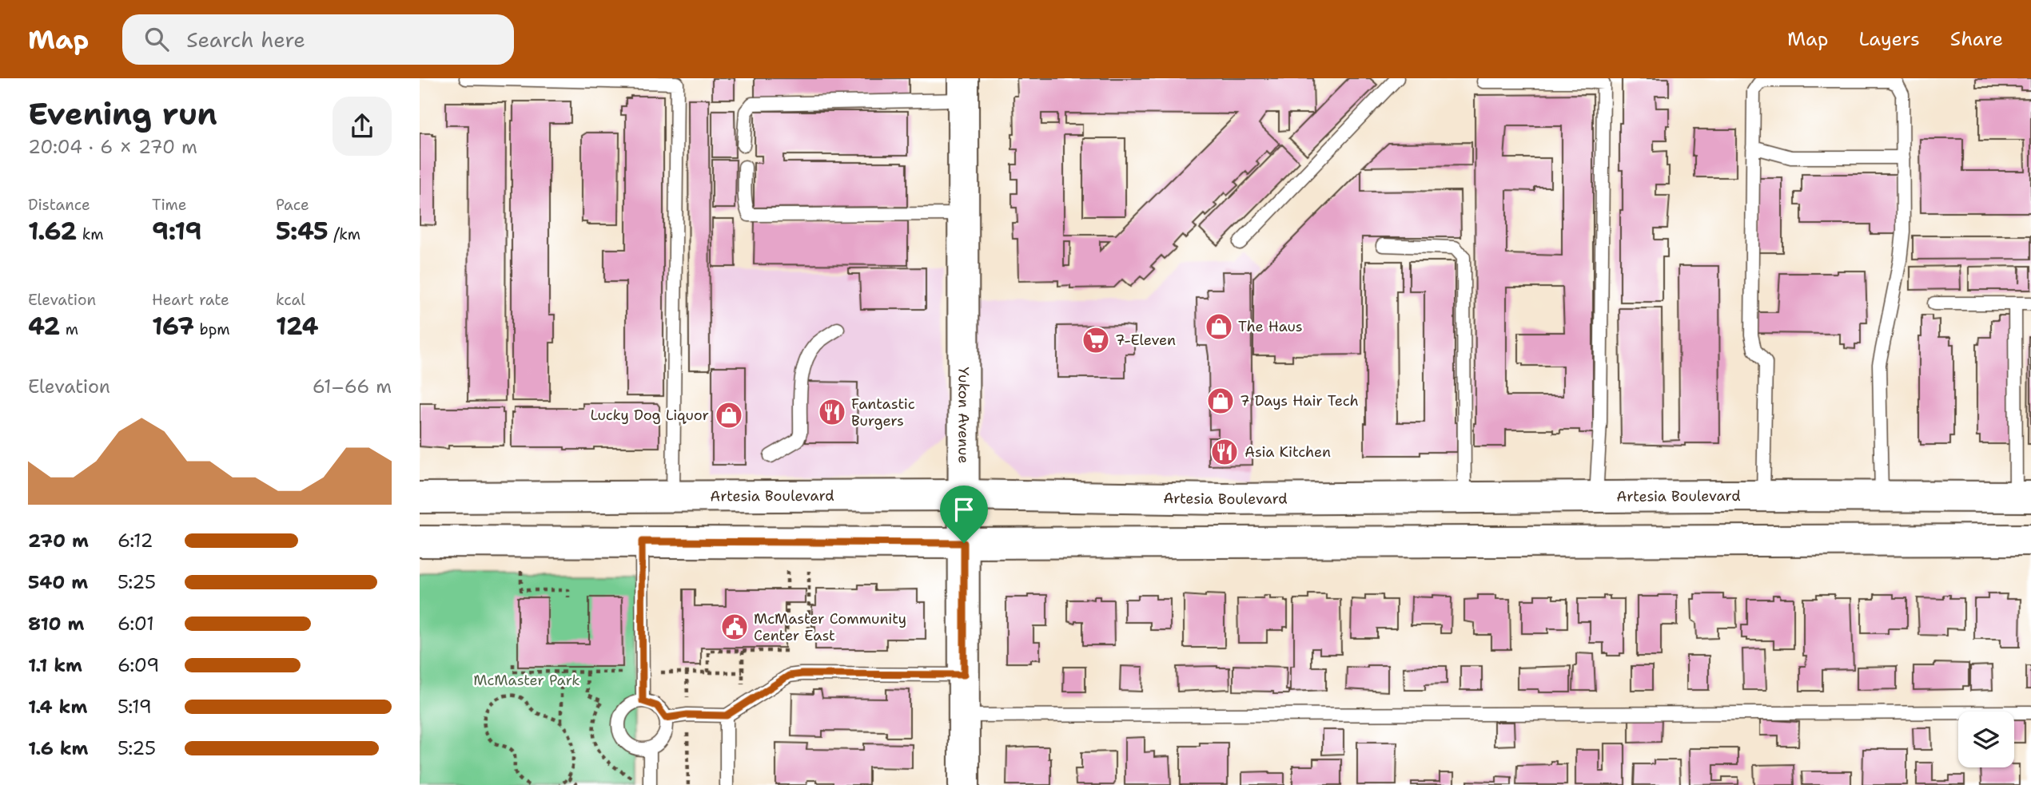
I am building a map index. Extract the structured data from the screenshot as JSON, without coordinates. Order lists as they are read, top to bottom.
{
  "streets": {
    "main road": ["Yukon Avenue", "Artesia Boulevard"]
  },
  "crossings": [
    ["Yukon Avenue", "Artesia Boulevard"]
  ],
  "parks": ["McMaster Park"],
  "places": {
    "shop": ["The Haus", "7 Days Hair Tech", "Lucky Dog Liquor"],
    "supermarket": ["7-Eleven"],
    "restaurant": ["Fantastic Burgers", "Asia Kitchen"],
    "public building": ["McMaster Community Center East"]
  },
  "page": {
    "header": "Map",
    "search": "Search here",
    "nav": ["Map", "Layers", "Share"],
    "heading": ["Evening run", "20:04 · 6 × 270 m"],
    "stats": [
      ["Distance", "1.62 km"],
      ["Time", "9:19"],
      ["Pace", "5:45 /km"],
      ["Elevation", "42 m"],
      ["Heart rate", "167 bpm"],
      ["kcal", "124"]
    ],
    "chart": ["Elevation", "61–66 m"],
    "list": [
      {
        "name": "270 m",
        "note": "6:12"
      },
      {
        "name": "540 m",
        "note": "5:25"
      },
      {
        "name": "810 m",
        "note": "6:01"
      },
      {
        "name": "1.1 km",
        "note": "6:09"
      },
      {
        "name": "1.4 km",
        "note": "5:19"
      },
      {
        "name": "1.6 km",
        "note": "5:25"
      }
    ]
  }
}
